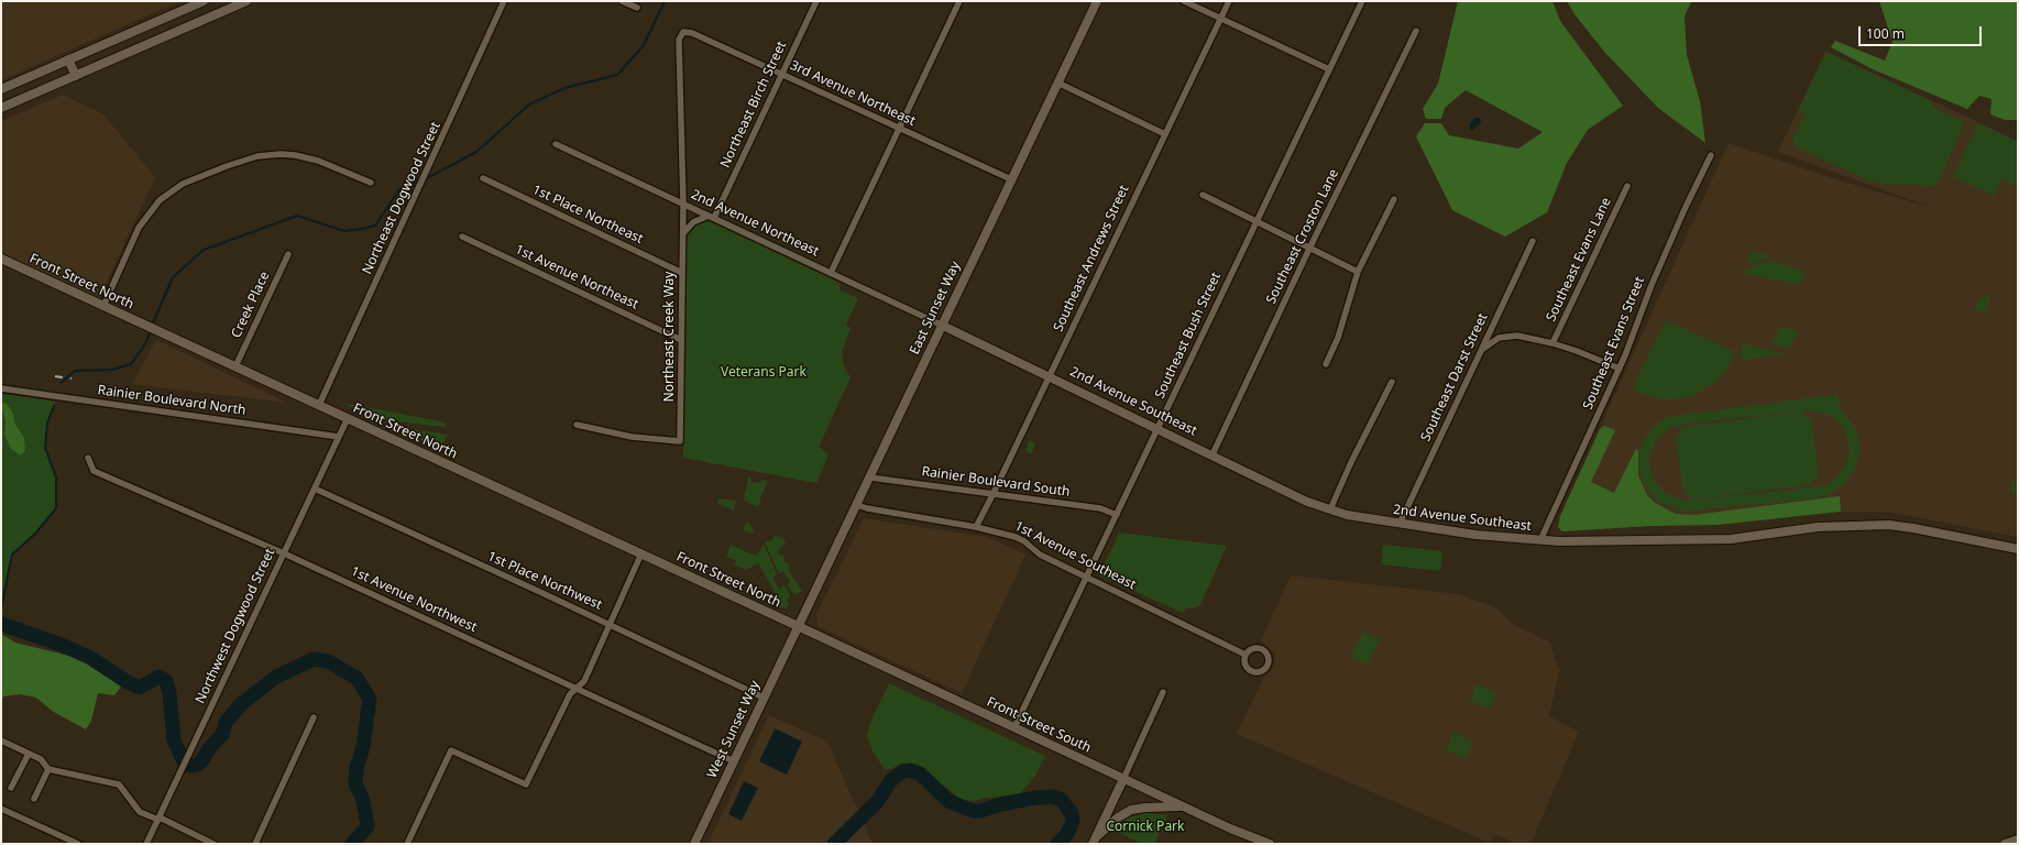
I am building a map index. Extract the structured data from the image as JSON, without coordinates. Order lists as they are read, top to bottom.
{
  "streets": {
    "main road": [
      "Front Street North",
      "East Sunset Way",
      "2nd Avenue Southeast",
      "Front Street South",
      "West Sunset Way"
    ],
    "street": [
      "3rd Avenue Northeast",
      "Northeast Birch Street",
      "Northeast Dogwood Street",
      "1st Place Northeast",
      "2nd Avenue Northeast",
      "Southeast Croston Lane",
      "Southeast Andrews Street",
      "Southeast Evans Lane",
      "1st Avenue Northeast",
      "Creek Place",
      "Southeast Bush Street",
      "Northeast Creek Way",
      "Southeast Evans Street",
      "Southeast Darst Street",
      "Rainier Boulevard North",
      "Rainier Boulevard South",
      "1st Avenue Southeast",
      "1st Place Northwest",
      "1st Avenue Northwest",
      "Northwest Dogwood Street"
    ]
  },
  "crossings": [
    ["3rd Avenue Northeast", "Northeast Birch Street"],
    ["3rd Avenue Northeast", "East Sunset Way"],
    ["3rd Avenue Northeast", "Northeast Creek Way"],
    ["Northeast Birch Street", "2nd Avenue Northeast"],
    ["Northeast Dogwood Street", "Front Street North"],
    ["1st Place Northeast", "Northeast Creek Way"],
    ["2nd Avenue Northeast", "East Sunset Way"],
    ["2nd Avenue Northeast", "Northeast Creek Way"],
    ["2nd Avenue Northeast", "2nd Avenue Southeast"],
    ["Southeast Croston Lane", "2nd Avenue Southeast"],
    ["Southeast Andrews Street", "2nd Avenue Southeast"],
    ["Southeast Andrews Street", "Rainier Boulevard South"],
    ["Southeast Andrews Street", "1st Avenue Southeast"],
    ["1st Avenue Northeast", "Northeast Creek Way"],
    ["Front Street North", "Creek Place"],
    ["Front Street North", "East Sunset Way"],
    ["Front Street North", "Northwest Dogwood Street"],
    ["Front Street North", "Front Street South"],
    ["Front Street North", "West Sunset Way"],
    ["East Sunset Way", "2nd Avenue Southeast"],
    ["East Sunset Way", "Rainier Boulevard South"],
    ["East Sunset Way", "1st Avenue Southeast"],
    ["East Sunset Way", "Front Street South"],
    ["East Sunset Way", "West Sunset Way"],
    ["Southeast Bush Street", "2nd Avenue Southeast"],
    ["Southeast Bush Street", "Rainier Boulevard South"],
    ["Southeast Bush Street", "1st Avenue Southeast"],
    ["Southeast Bush Street", "Front Street South"],
    ["Southeast Evans Street", "2nd Avenue Southeast"],
    ["Southeast Darst Street", "2nd Avenue Southeast"],
    ["Rainier Boulevard North", "Northwest Dogwood Street"],
    ["1st Place Northwest", "Northwest Dogwood Street"],
    ["1st Place Northwest", "West Sunset Way"],
    ["1st Avenue Northwest", "Northwest Dogwood Street"],
    ["1st Avenue Northwest", "West Sunset Way"],
    ["Front Street South", "West Sunset Way"]
  ],
  "parks": ["Veterans Park", "Cornick Park"],
  "scale_bar": "100 m"
}
